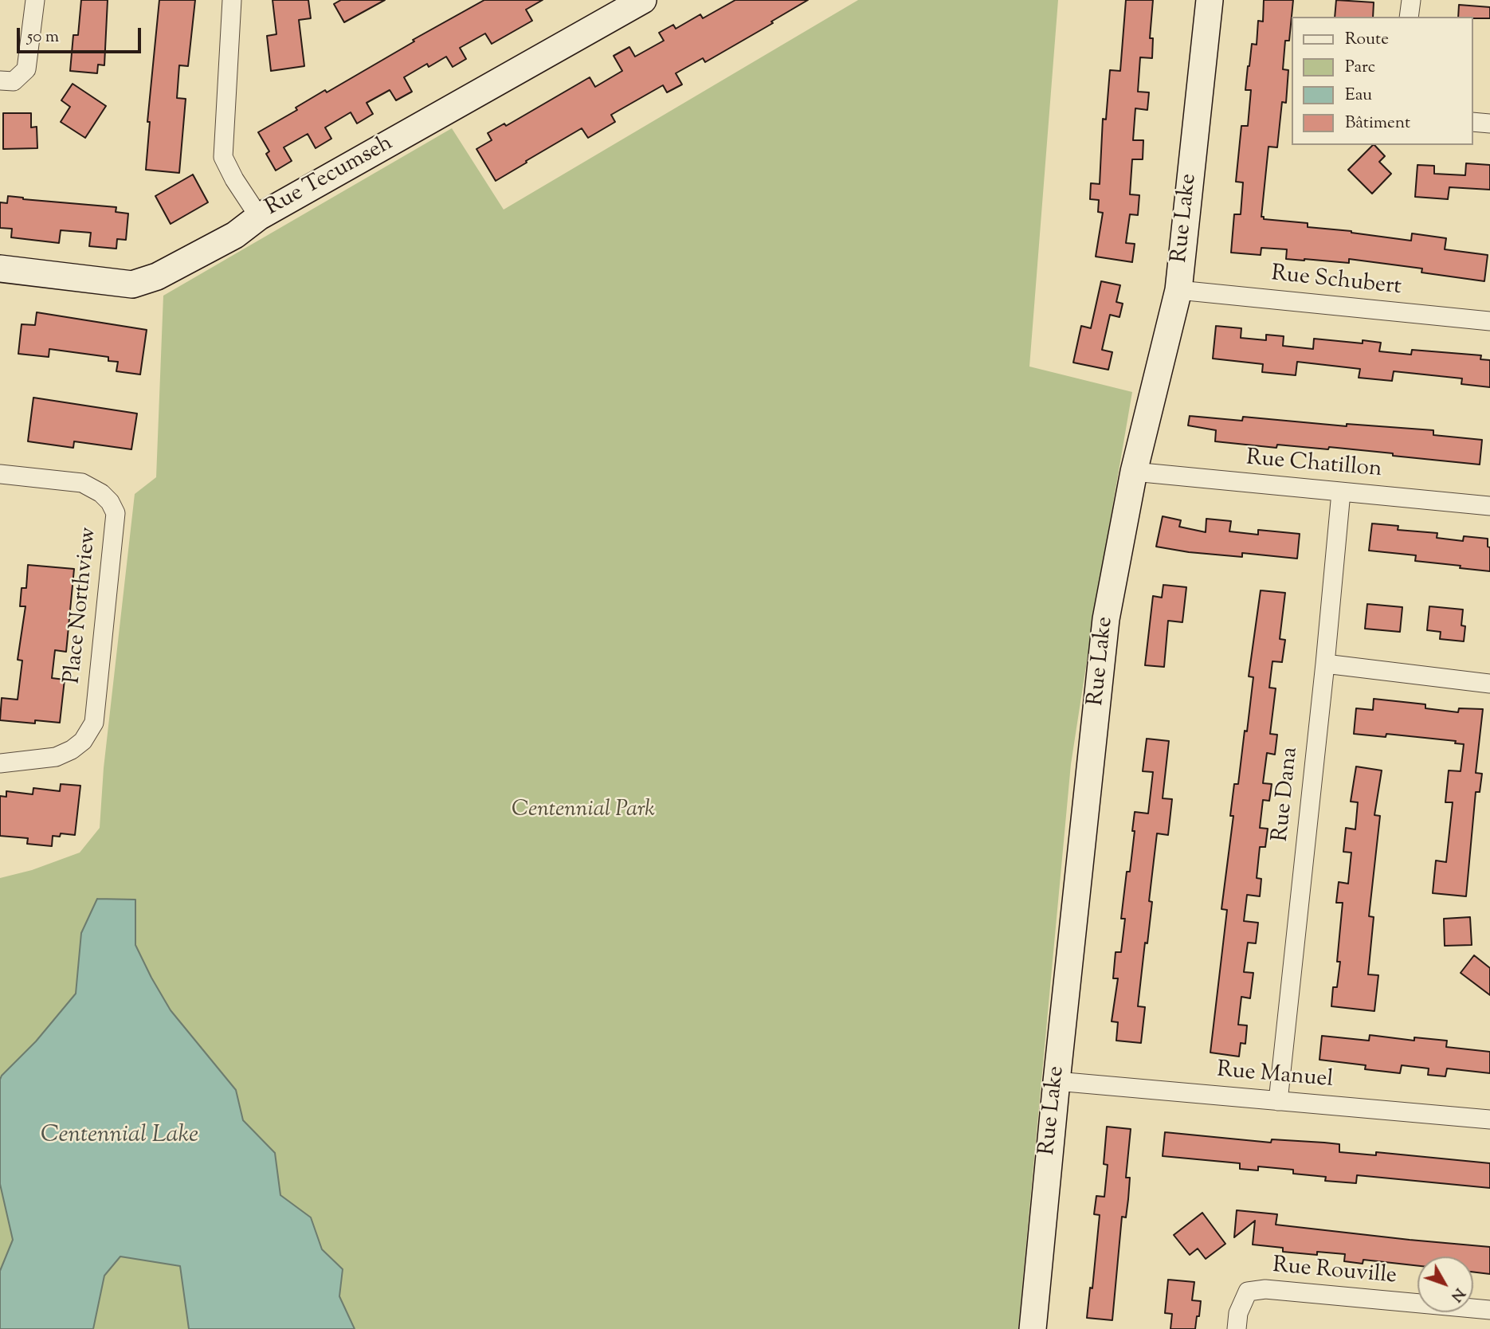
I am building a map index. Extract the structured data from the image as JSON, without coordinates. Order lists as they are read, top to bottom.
{
  "streets": {
    "street": [
      "Rue Tecumseh",
      "Rue Lake",
      "Rue Schubert",
      "Rue Chatillon",
      "Place Northview",
      "Rue Dana",
      "Rue Manuel",
      "Rue Rouville"
    ]
  },
  "crossings": [
    ["Rue Lake", "Rue Schubert"],
    ["Rue Lake", "Rue Chatillon"],
    ["Rue Lake", "Rue Manuel"],
    ["Rue Chatillon", "Rue Dana"],
    ["Rue Dana", "Rue Manuel"]
  ],
  "water": ["Centennial Lake"],
  "parks": ["Centennial Park"],
  "legend": [
    "Route",
    "Parc",
    "Eau",
    "Bâtiment"
  ],
  "scale_bar": "50 m",
  "north": "bottom right"
}
